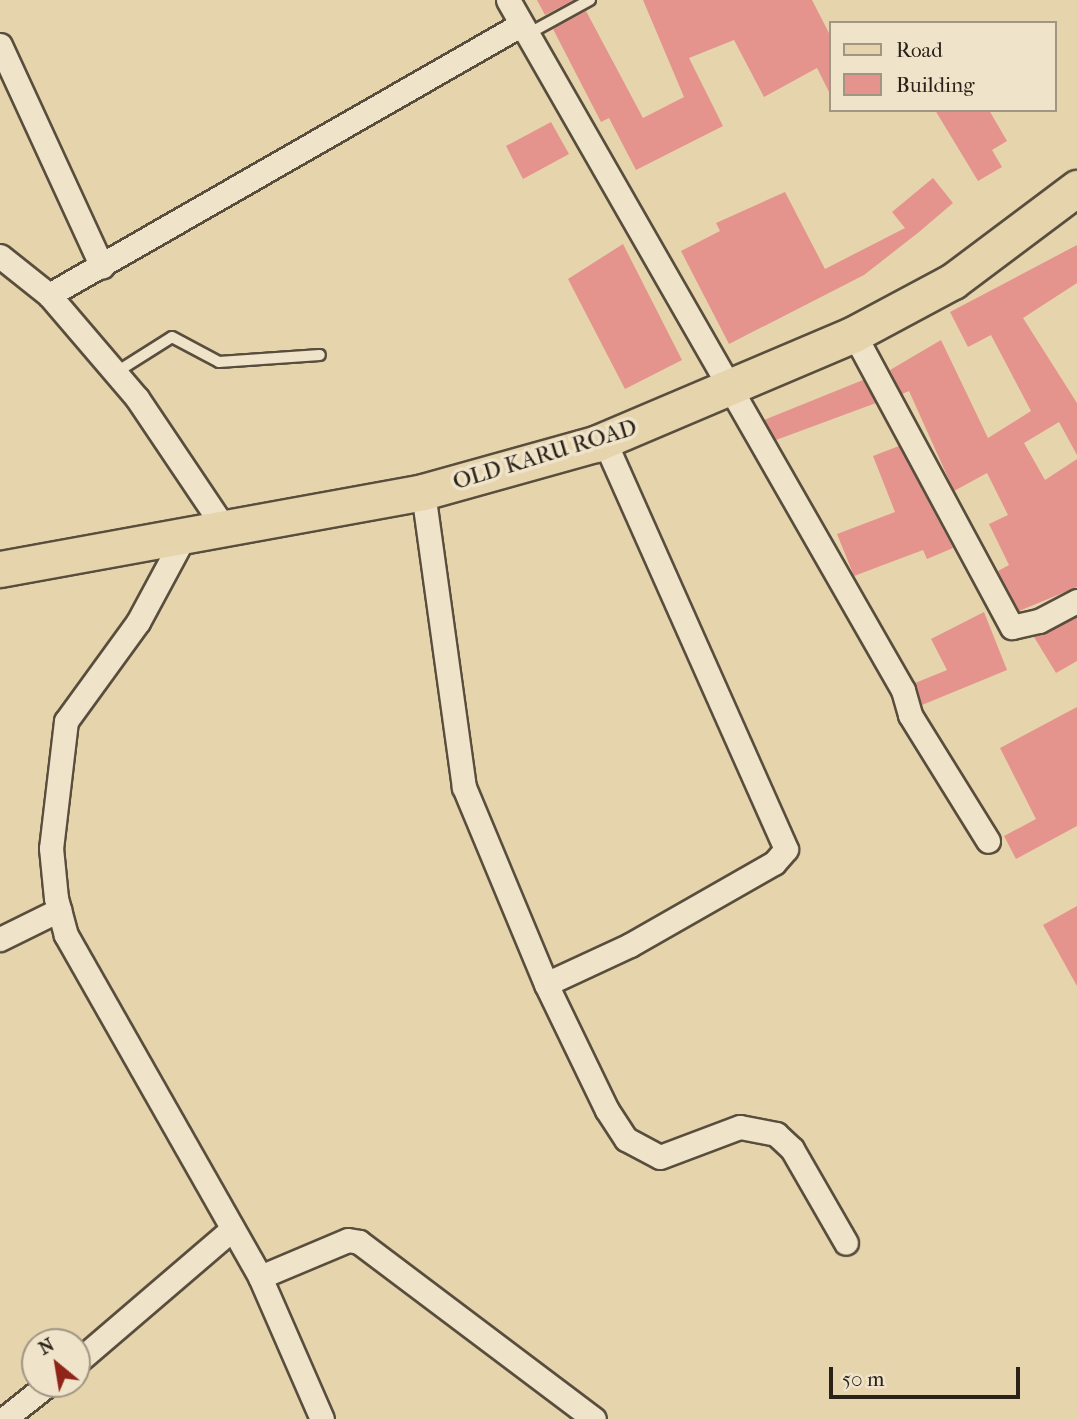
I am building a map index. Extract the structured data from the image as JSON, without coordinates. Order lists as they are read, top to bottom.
{
  "streets": {
    "main road": ["OLD KARU ROAD"]
  },
  "legend": ["Road", "Building"],
  "scale_bar": "50 m",
  "north": "top left"
}
